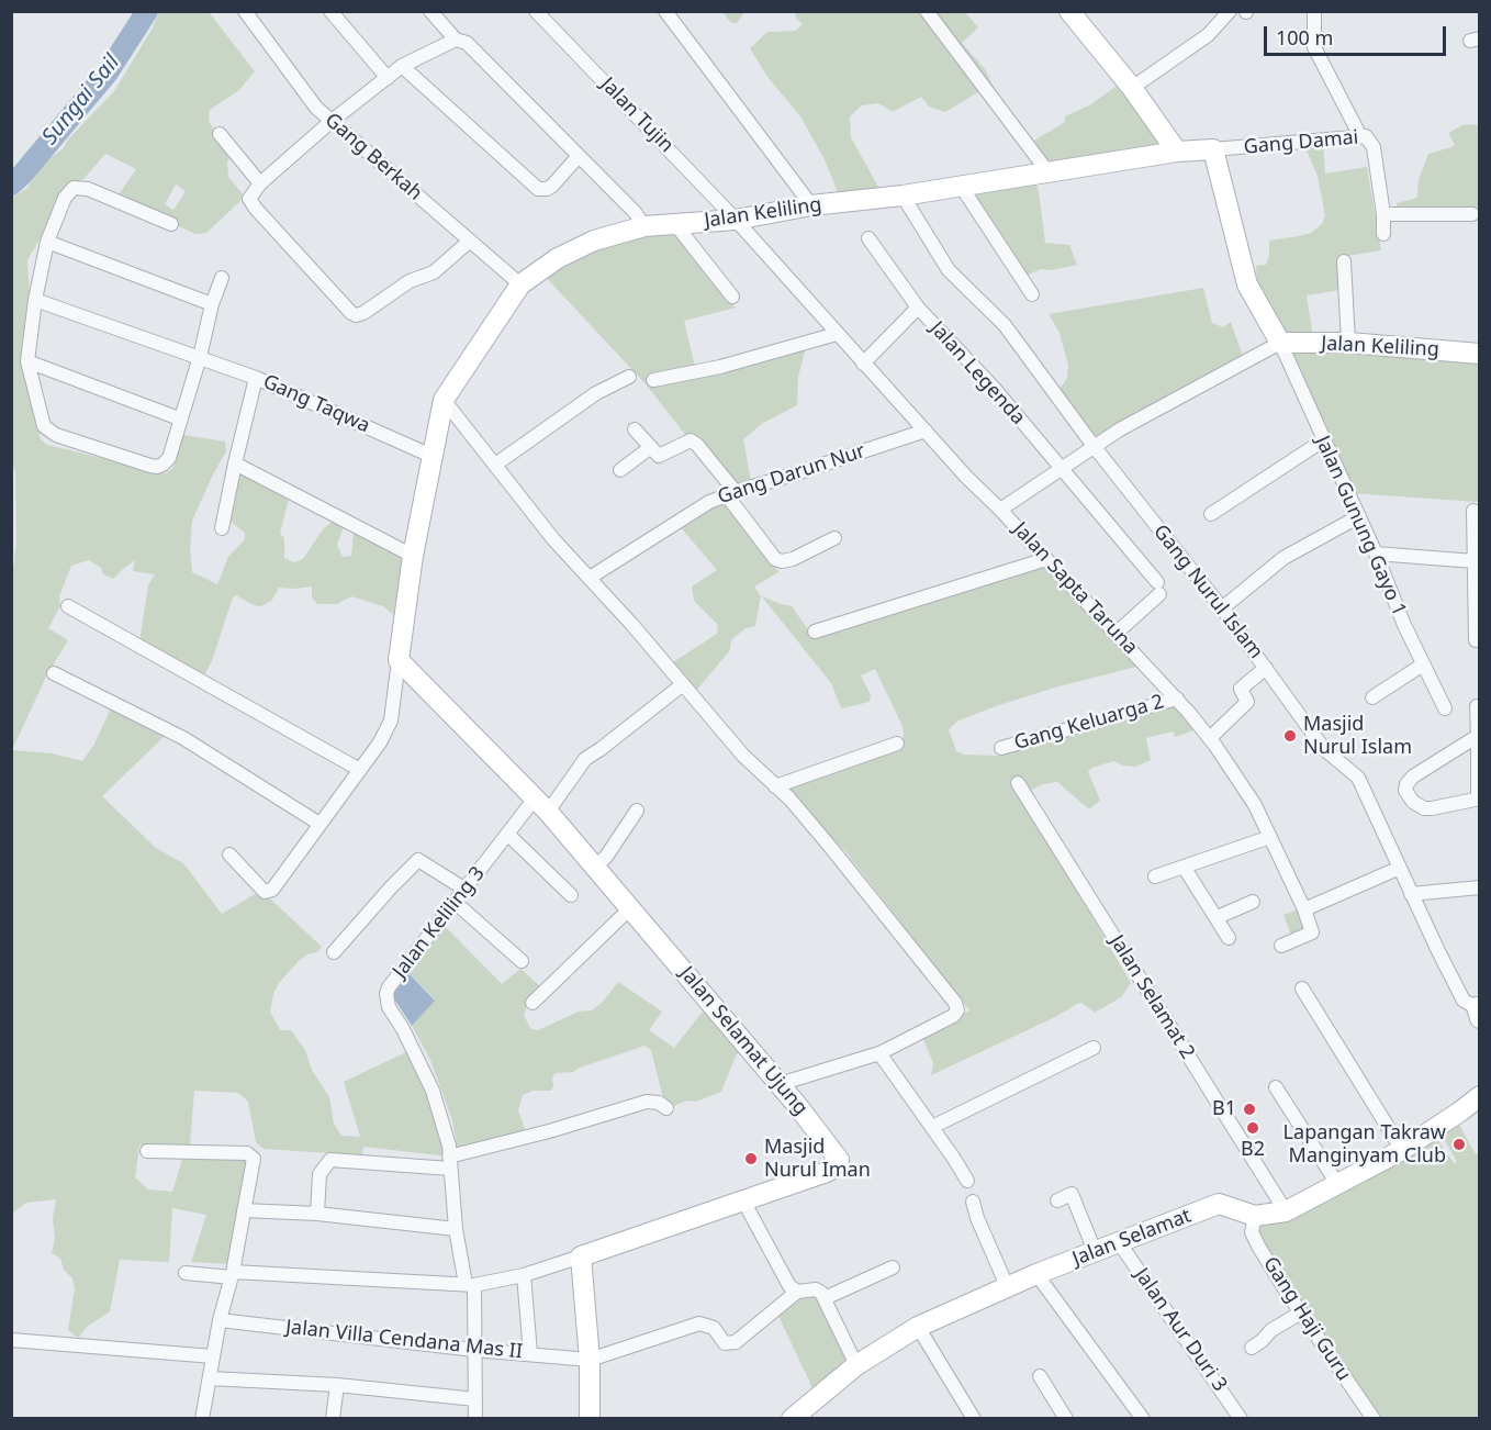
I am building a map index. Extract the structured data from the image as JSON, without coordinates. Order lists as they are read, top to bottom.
{
  "streets": {
    "street": [
      "Jalan Tujin",
      "Gang Damai",
      "Gang Berkah",
      "Jalan Keliling",
      "Jalan Legenda",
      "Gang Taqwa",
      "Gang Darun Nur",
      "Jalan Gunung Gayo 1",
      "Jalan Sapta Taruna",
      "Gang Nurul Islam",
      "Gang Keluarga 2",
      "Jalan Keliling 3",
      "Jalan Selamat 2",
      "Jalan Selamat Ujung",
      "Jalan Selamat",
      "Gang Haji Guru",
      "Jalan Aur Duri 3",
      "Jalan Villa Cendana Mas II"
    ]
  },
  "crossings": [
    ["Jalan Tujin", "Jalan Keliling"],
    ["Jalan Tujin", "Jalan Sapta Taruna"],
    ["Gang Damai", "Jalan Keliling"],
    ["Gang Berkah", "Jalan Keliling"],
    ["Jalan Keliling", "Jalan Legenda"],
    ["Jalan Keliling", "Gang Taqwa"],
    ["Jalan Keliling", "Jalan Gunung Gayo 1"],
    ["Jalan Keliling", "Jalan Sapta Taruna"],
    ["Jalan Keliling", "Gang Nurul Islam"],
    ["Jalan Keliling", "Jalan Selamat Ujung"],
    ["Jalan Legenda", "Jalan Sapta Taruna"],
    ["Gang Darun Nur", "Jalan Sapta Taruna"],
    ["Jalan Sapta Taruna", "Gang Keluarga 2"],
    ["Jalan Keliling 3", "Jalan Selamat Ujung"],
    ["Jalan Keliling 3", "Jalan Villa Cendana Mas II"],
    ["Jalan Selamat 2", "Jalan Selamat"],
    ["Jalan Selamat", "Gang Haji Guru"],
    ["Jalan Selamat", "Jalan Aur Duri 3"]
  ],
  "water": ["Sungai Sail"],
  "places": [
    "Masjid Nurul Islam",
    "B1",
    "B2",
    "Lapangan Takraw Manginyam Club",
    "Masjid Nurul Iman"
  ],
  "scale_bar": "100 m"
}
